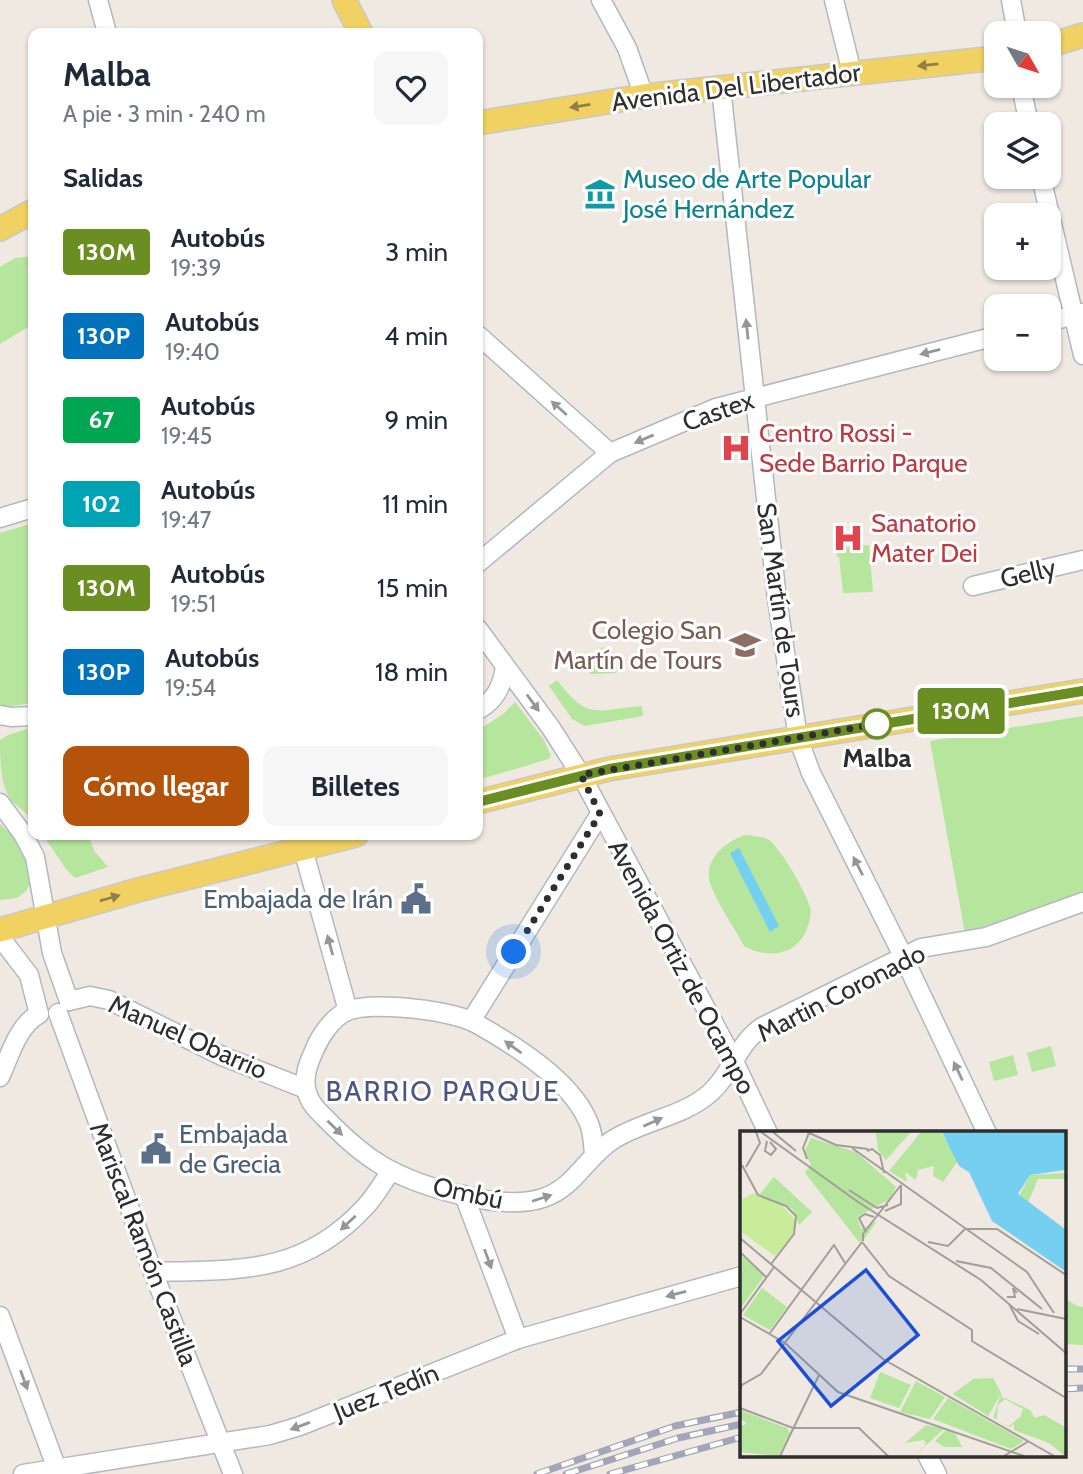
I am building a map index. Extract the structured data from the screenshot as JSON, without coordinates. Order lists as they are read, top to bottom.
{
  "streets": {
    "main road": ["Avenida Del Libertador"],
    "street": [
      "Castex",
      "Gelly",
      "San Martín de Tours",
      "Avenida Ortiz de Ocampo",
      "Martin Coronado",
      "Manuel Obarrio",
      "Ombú",
      "Mariscal Ramón Castilla",
      "Juez Tedín"
    ]
  },
  "crossings": [
    ["Avenida Del Libertador", "San Martín de Tours"],
    ["Castex", "San Martín de Tours"],
    ["San Martín de Tours", "Martin Coronado"],
    ["Avenida Ortiz de Ocampo", "Martin Coronado"],
    ["Martin Coronado", "Manuel Obarrio"],
    ["Martin Coronado", "Ombú"],
    ["Manuel Obarrio", "Ombú"],
    ["Manuel Obarrio", "Mariscal Ramón Castilla"],
    ["Mariscal Ramón Castilla", "Juez Tedín"]
  ],
  "one_way": [
    "Avenida Del Libertador",
    "Castex",
    "San Martín de Tours",
    "Ombú",
    "Juez Tedín"
  ],
  "districts": ["BARRIO PARQUE"],
  "places": {
    "museum": ["Museo de Arte Popular José Hernández"],
    "hospital": ["Centro Rossi - Sede Barrio Parque", "Sanatorio Mater Dei"],
    "school or university": ["Colegio San Martín de Tours"],
    "other": ["Malba"],
    "public building": ["Embajada de Irán", "Embajada de Grecia"]
  },
  "lines": ["bus line 130M"],
  "north": "bottom right",
  "page": {
    "on_map": "130M",
    "map_buttons": ["+", "−"],
    "heading": [
      ["Malba", "A pie · 3 min · 240 m"],
      "Salidas"
    ],
    "list": [
      {
        "mark": "130M",
        "name": "Autobús",
        "note": "19:39",
        "value": "3 min"
      },
      {
        "mark": "130P",
        "name": "Autobús",
        "note": "19:40",
        "value": "4 min"
      },
      {
        "mark": "67",
        "name": "Autobús",
        "note": "19:45",
        "value": "9 min"
      },
      {
        "mark": "102",
        "name": "Autobús",
        "note": "19:47",
        "value": "11 min"
      },
      {
        "mark": "130M",
        "name": "Autobús",
        "note": "19:51",
        "value": "15 min"
      },
      {
        "mark": "130P",
        "name": "Autobús",
        "note": "19:54",
        "value": "18 min"
      }
    ],
    "buttons": ["Cómo llegar", "Billetes"]
  }
}
